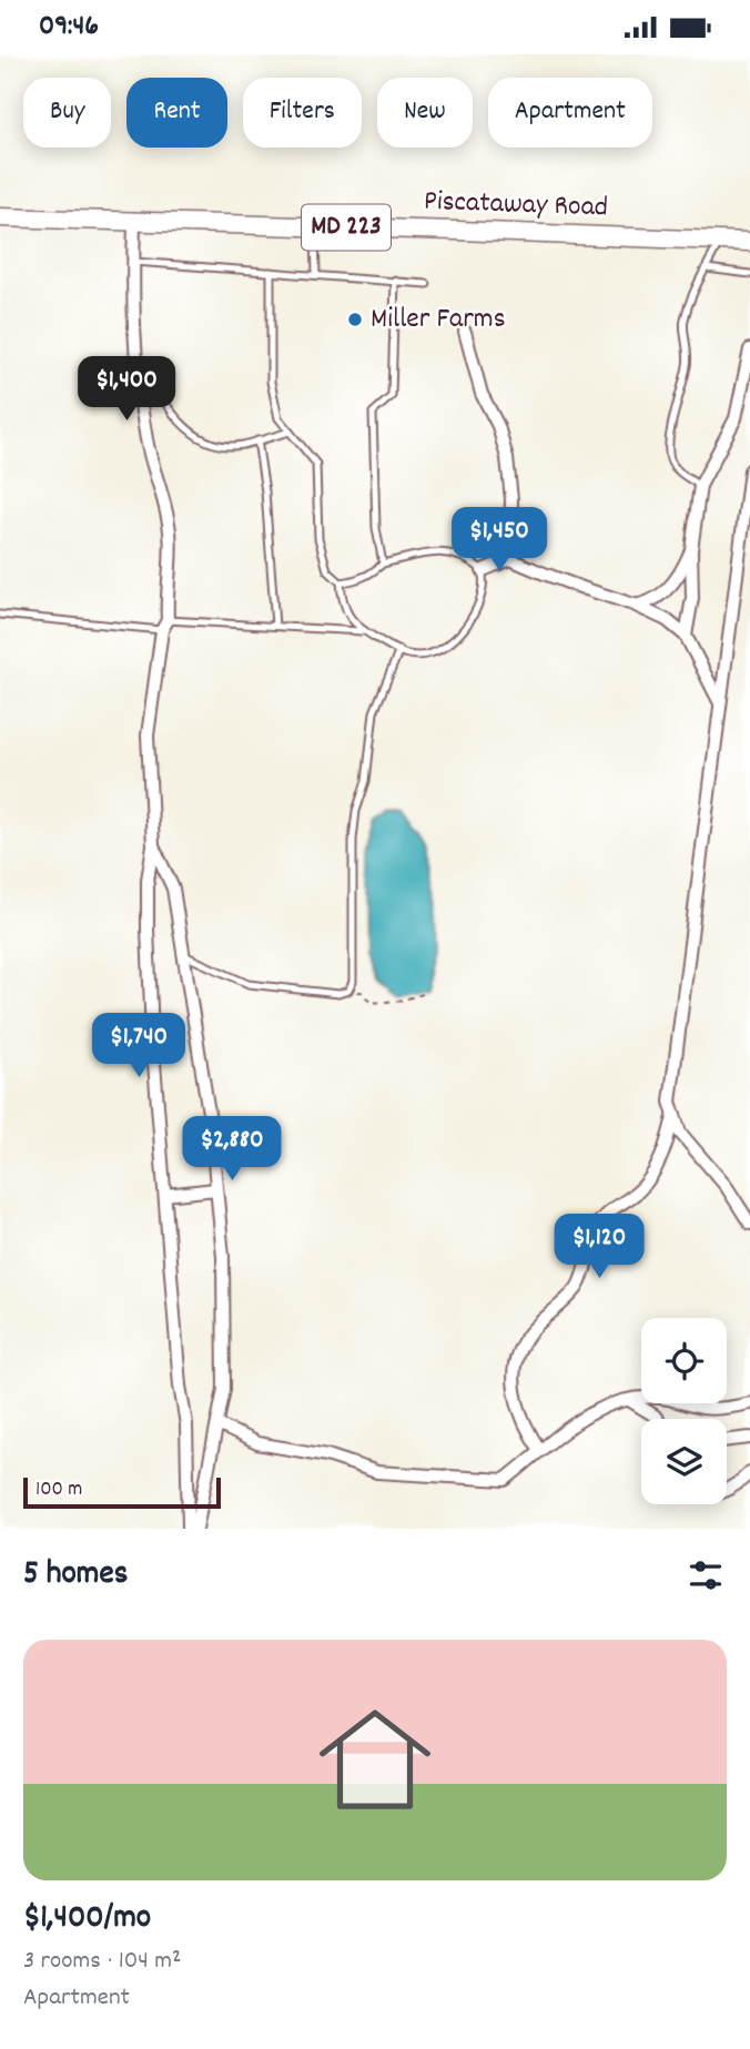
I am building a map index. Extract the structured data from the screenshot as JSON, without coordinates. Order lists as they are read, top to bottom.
{
  "streets": {
    "main road": ["Piscataway Road", "MD 223"]
  },
  "places": ["Miller Farms"],
  "scale_bar": "100 m",
  "page": {
    "status": "09:46",
    "chip": [
      "Buy",
      "Rent",
      "Filters",
      "New",
      "Apartment"
    ],
    "price": [
      "$1,400",
      "$1,450",
      "$1,740",
      "$2,880",
      "$1,120"
    ],
    "scale": "100 m",
    "heading": "5 homes",
    "list": [
      {
        "name": "$1,400/mo",
        "note": "3 rooms · 104 m² · Apartment"
      }
    ]
  }
}
